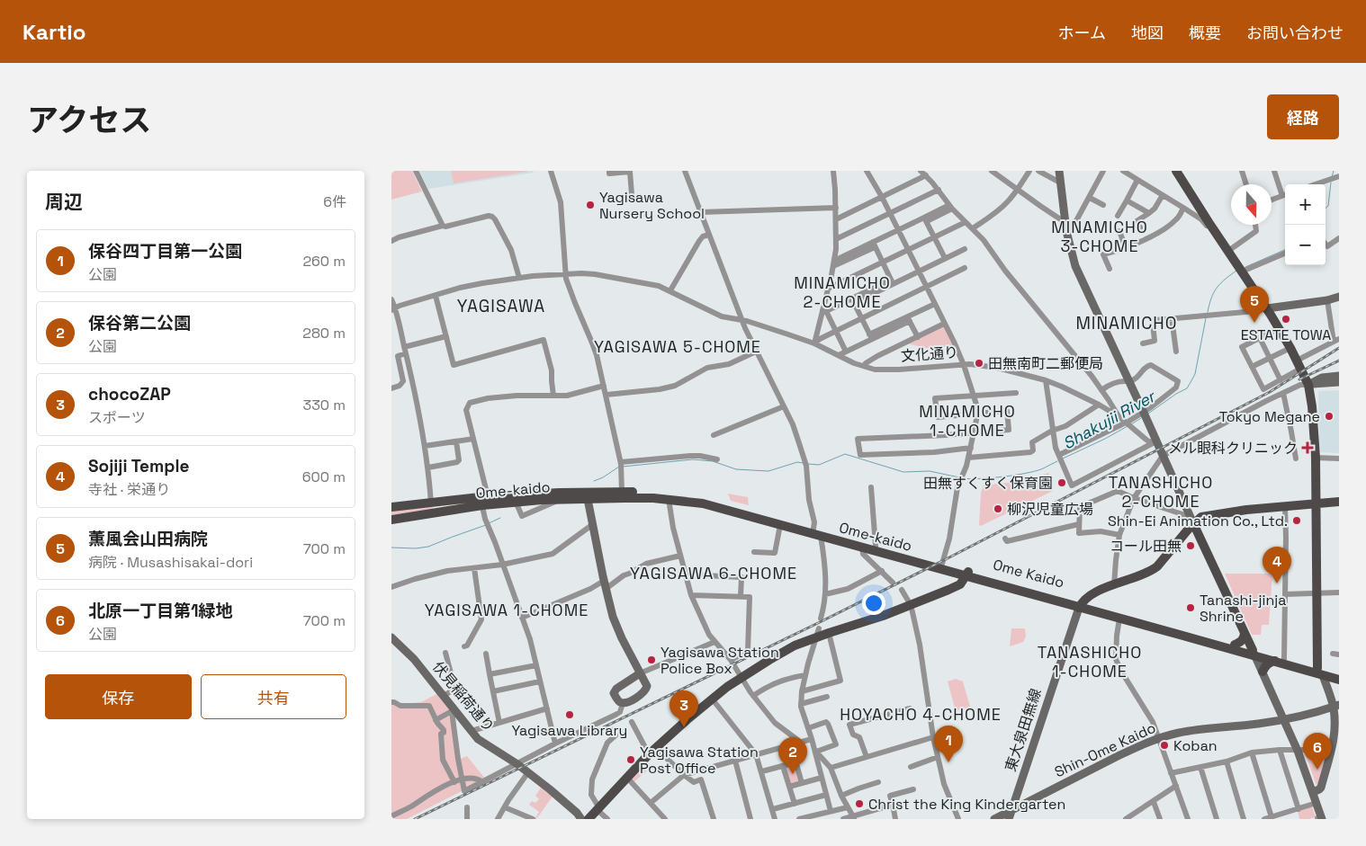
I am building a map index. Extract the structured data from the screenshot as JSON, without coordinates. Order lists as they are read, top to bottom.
{
  "streets": {
    "main road": ["Ome-kaido"],
    "street": [
      "文化通り",
      "伏見稲荷通り",
      "東大泉田無線",
      "Shin-Ome Kaido"
    ]
  },
  "crossings": [
    ["Ome-kaido", "東大泉田無線"],
    ["東大泉田無線", "Shin-Ome Kaido"]
  ],
  "districts": [
    "MINAMICHO 3-CHOME",
    "MINAMICHO 2-CHOME",
    "YAGISAWA",
    "MINAMICHO",
    "YAGISAWA 5-CHOME",
    "MINAMICHO 1-CHOME",
    "TANASHICHO 2-CHOME",
    "YAGISAWA 6-CHOME",
    "YAGISAWA 1-CHOME",
    "TANASHICHO 1-CHOME",
    "HOYACHO 4-CHOME"
  ],
  "water": ["Shakujii River"],
  "places": {
    "other": [
      "Yagisawa Nursery School",
      "ESTATE TOWA",
      "田無南町二郵便局",
      "Tokyo Megane",
      "田無すくすく保育園",
      "柳沢児童広場",
      "Shin-Ei Animation Co., Ltd.",
      "コール田無",
      "Tanashi-jinja Shrine",
      "Yagisawa Station Police Box",
      "Yagisawa Library",
      "Koban",
      "Yagisawa Station Post Office",
      "Christ the King Kindergarten"
    ],
    "health": ["メル眼科クリニック"]
  },
  "north": "bottom",
  "page": {
    "header": "Kartio",
    "nav": [
      "ホーム",
      "地図",
      "概要",
      "お問い合わせ"
    ],
    "title": "アクセス",
    "buttons": [
      "経路",
      ["保存", "共有"]
    ],
    "heading": ["周辺", "6件"],
    "map_buttons": ["+", "−"],
    "list": [
      {
        "mark": "1",
        "name": "保谷四丁目第一公園",
        "note": "公園",
        "value": "260 m"
      },
      {
        "mark": "2",
        "name": "保谷第二公園",
        "note": "公園",
        "value": "280 m"
      },
      {
        "mark": "3",
        "name": "chocoZAP",
        "note": "スポーツ",
        "value": "330 m"
      },
      {
        "mark": "4",
        "name": "Sojiji Temple",
        "note": "寺社 · 栄通り",
        "value": "600 m"
      },
      {
        "mark": "5",
        "name": "薫風会山田病院",
        "note": "病院 · Musashisakai-dori",
        "value": "700 m"
      },
      {
        "mark": "6",
        "name": "北原一丁目第1緑地",
        "note": "公園",
        "value": "700 m"
      }
    ],
    "pins": [
      "5",
      "4",
      "3",
      "1",
      "6",
      "2"
    ]
  }
}
